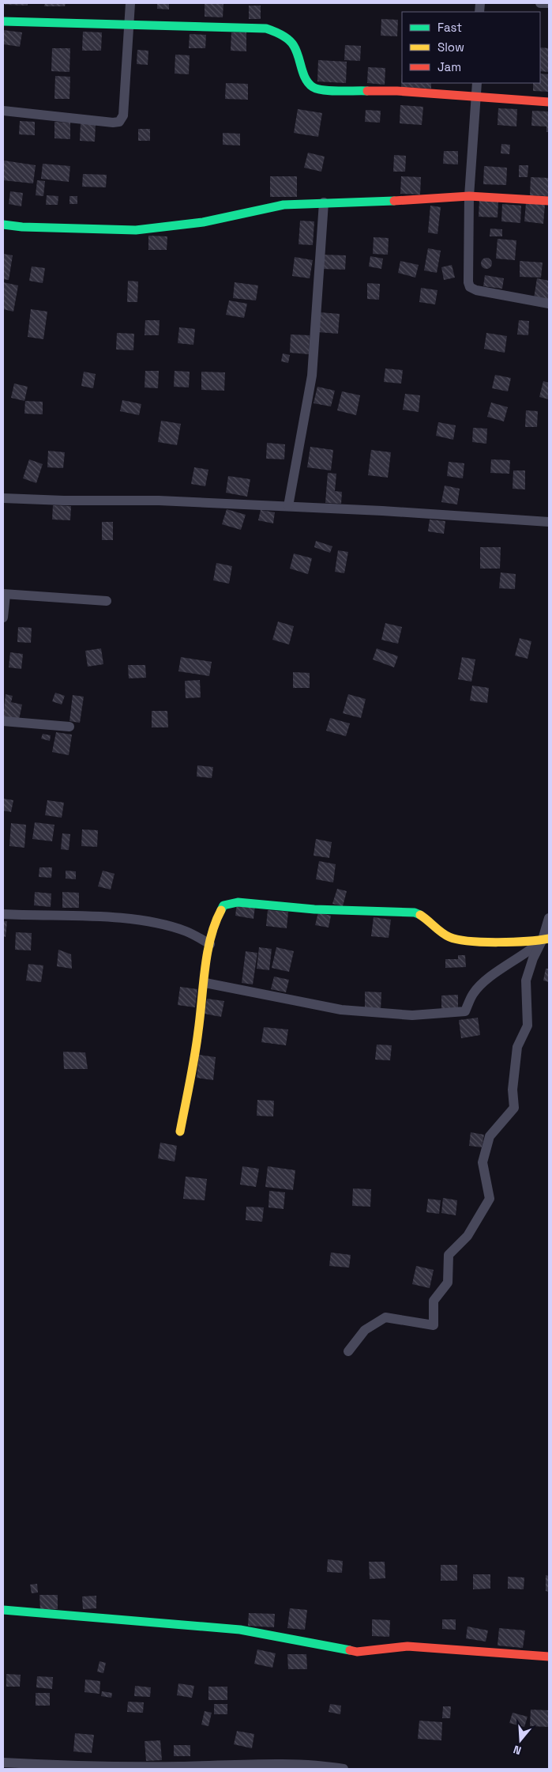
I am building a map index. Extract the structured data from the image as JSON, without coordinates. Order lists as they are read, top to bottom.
{
  "legend": ["Fast", "Slow", "Jam"],
  "north": "bottom"
}
